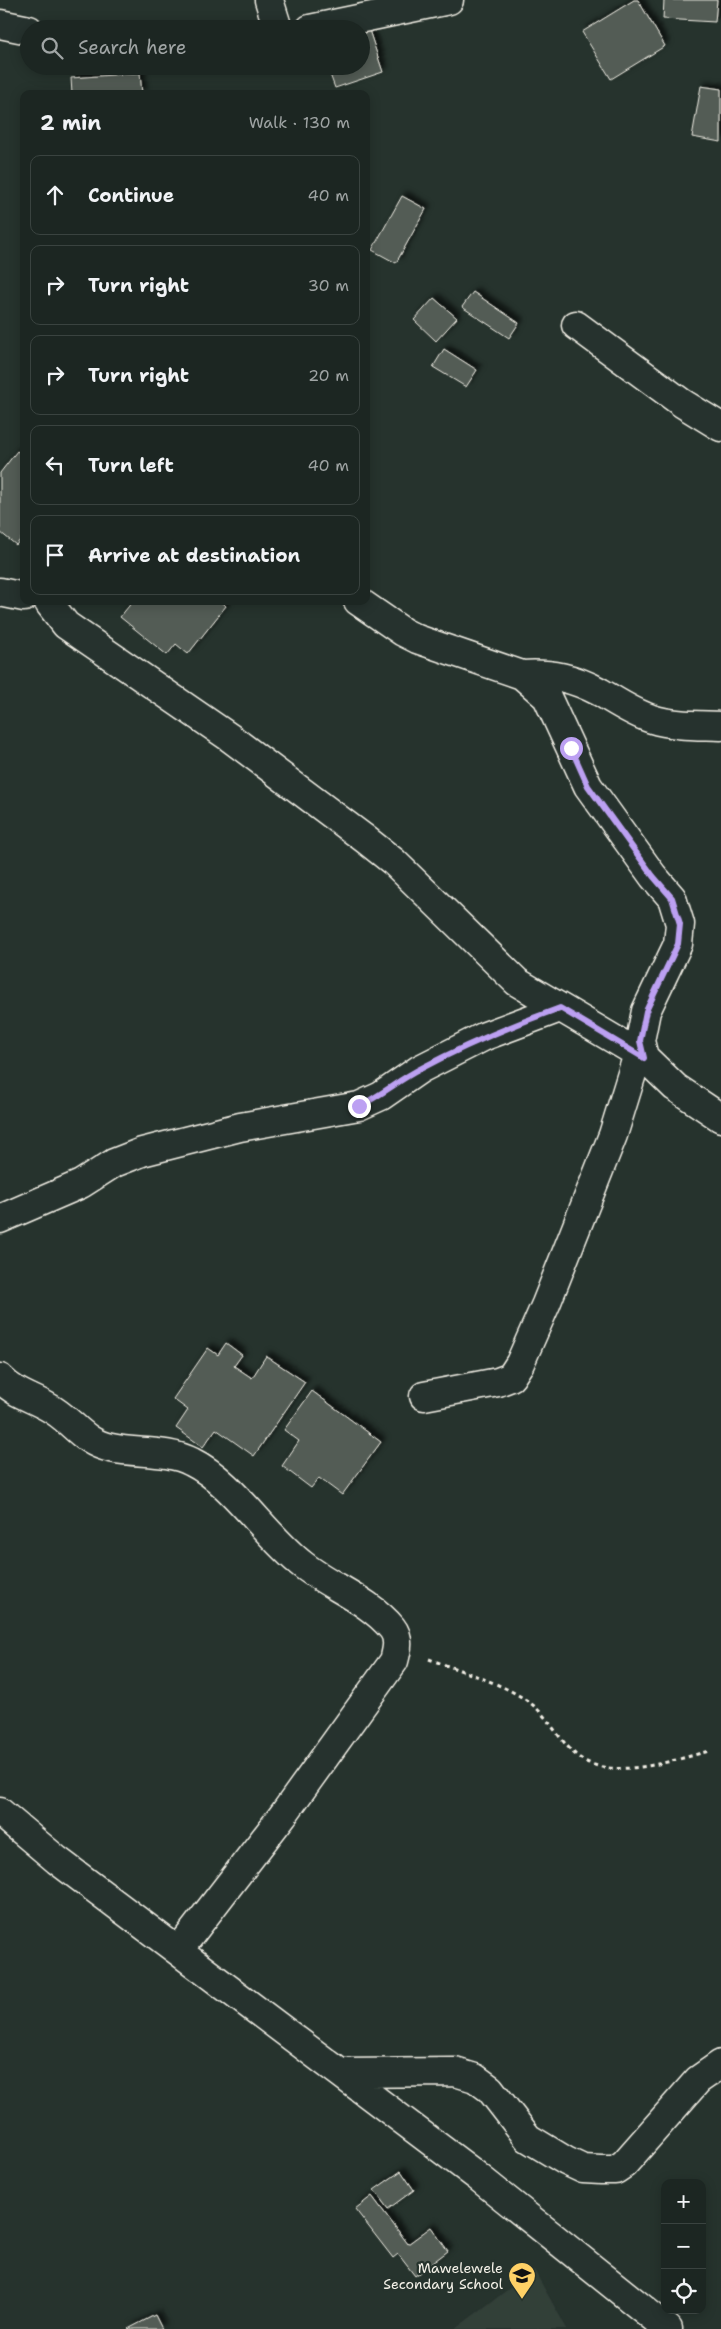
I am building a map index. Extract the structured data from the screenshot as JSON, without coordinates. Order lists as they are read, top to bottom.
{
  "places": {
    "school or university": ["Mawelewele Secondary School"]
  },
  "page": {
    "search": "Search here",
    "heading": ["2 min", "Walk · 130 m"],
    "list": [
      ["Continue", "40 m"],
      ["Turn right", "30 m"],
      ["Turn right", "20 m"],
      ["Turn left", "40 m"],
      "Arrive at destination"
    ],
    "map_buttons": ["+", "−"]
  }
}
